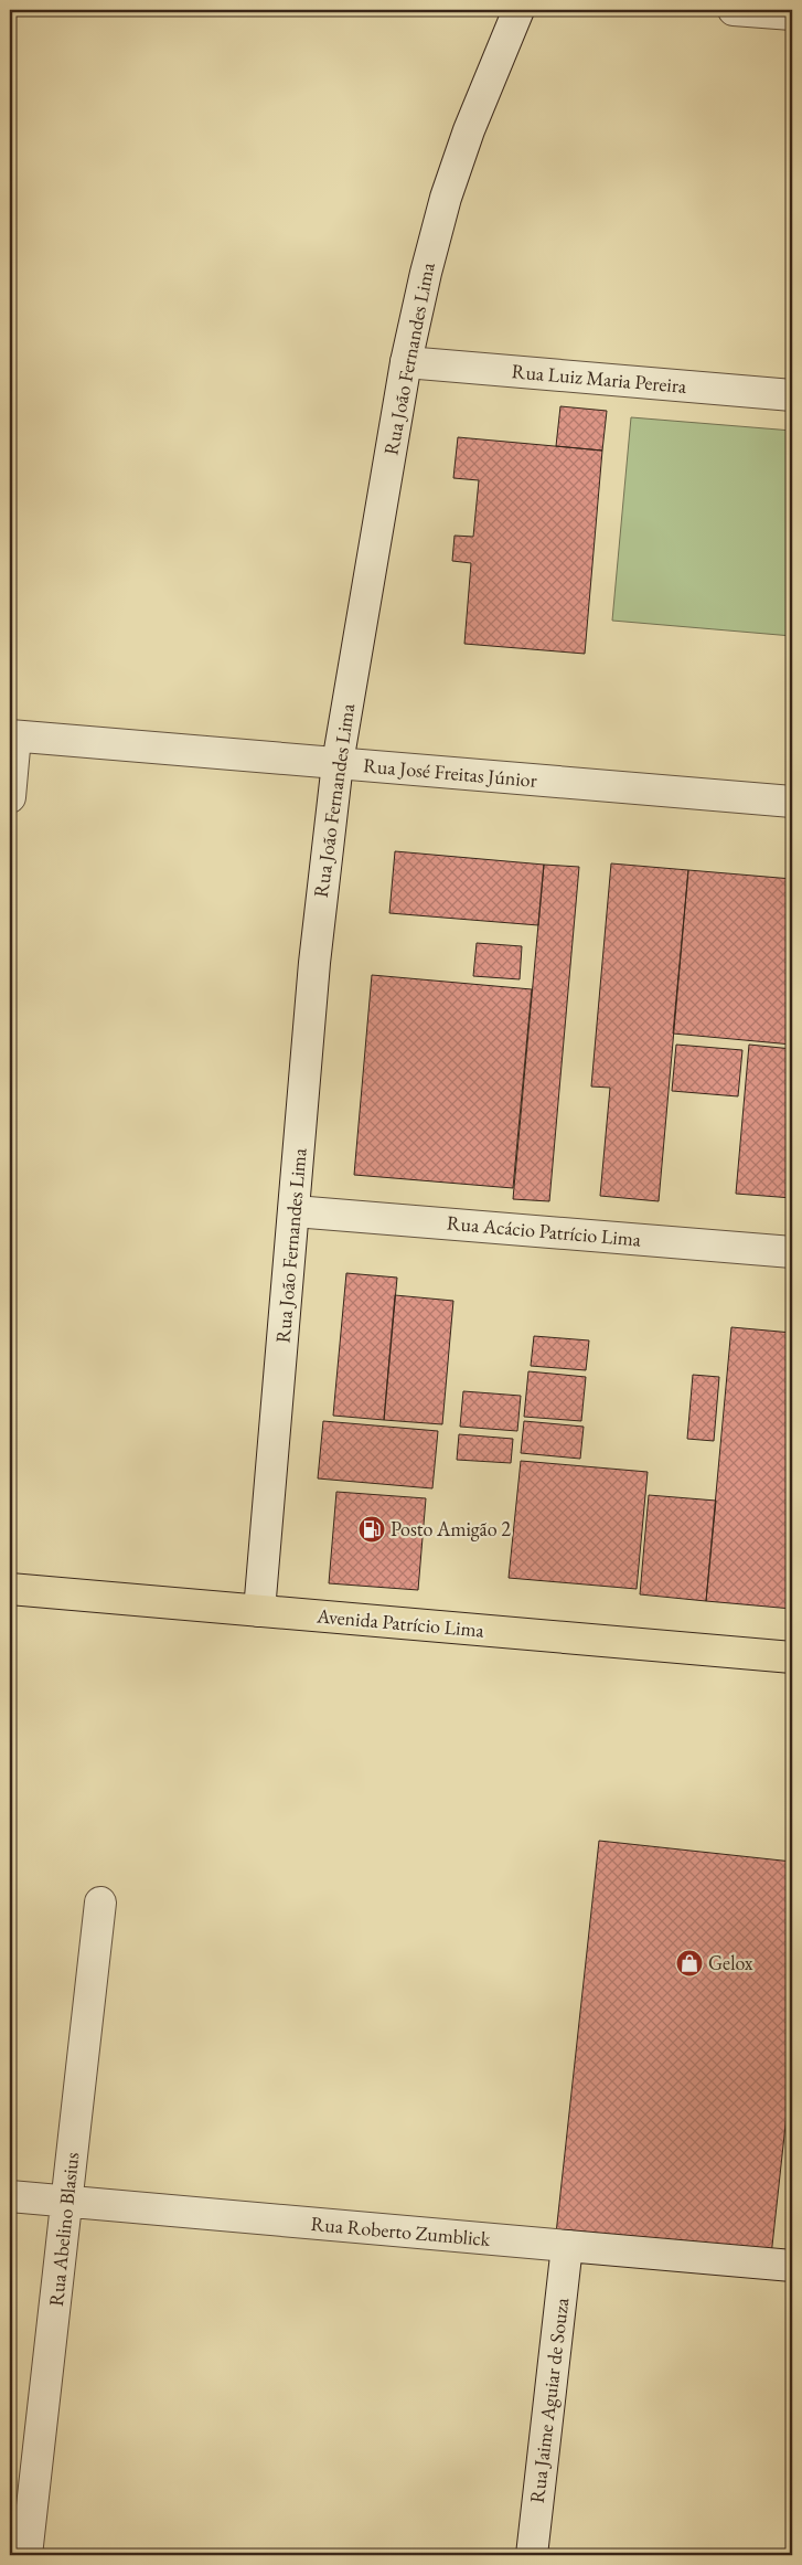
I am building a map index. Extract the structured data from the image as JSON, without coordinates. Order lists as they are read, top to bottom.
{
  "streets": {
    "main road": ["Avenida Patrício Lima"],
    "street": [
      "Rua João Fernandes Lima",
      "Rua Luiz Maria Pereira",
      "Rua José Freitas Júnior",
      "Rua Acácio Patrício Lima",
      "Rua Abelino Blasius",
      "Rua Roberto Zumblick",
      "Rua Jaime Aguiar de Souza"
    ]
  },
  "crossings": [
    ["Rua João Fernandes Lima", "Rua Luiz Maria Pereira"],
    ["Rua João Fernandes Lima", "Rua José Freitas Júnior"],
    ["Rua João Fernandes Lima", "Rua Acácio Patrício Lima"],
    ["Rua João Fernandes Lima", "Avenida Patrício Lima"],
    ["Rua Abelino Blasius", "Rua Roberto Zumblick"],
    ["Rua Roberto Zumblick", "Rua Jaime Aguiar de Souza"]
  ],
  "places": {
    "fuel station": ["Posto Amigão 2"],
    "shop": ["Gelox"]
  }
}
